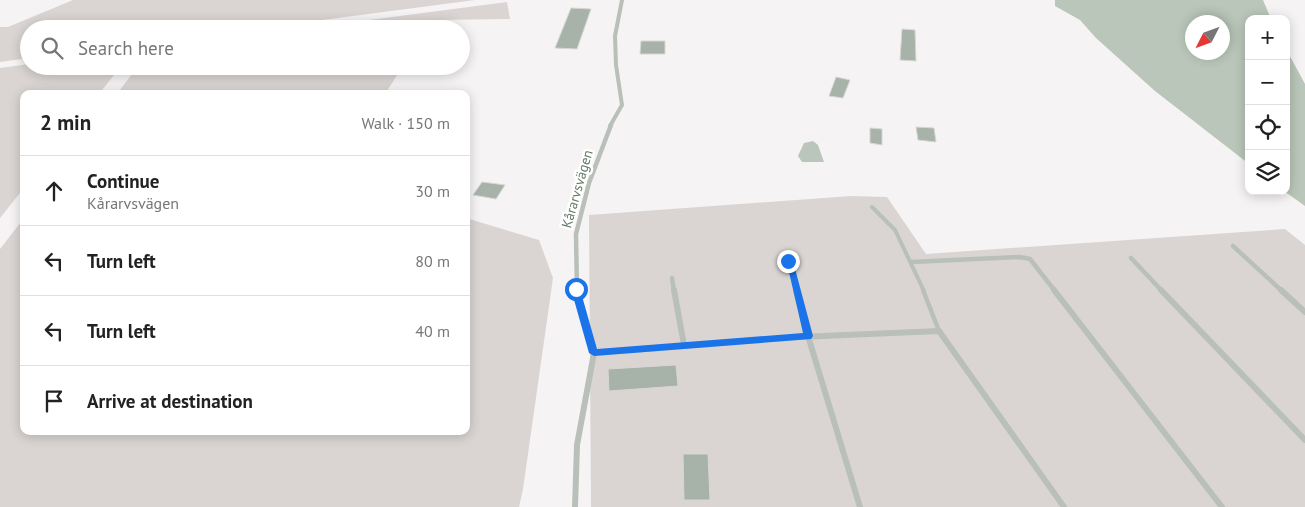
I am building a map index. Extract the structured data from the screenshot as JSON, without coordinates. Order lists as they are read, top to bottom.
{
  "streets": {
    "street": ["Kårarvsvägen"]
  },
  "north": "bottom left",
  "page": {
    "map_buttons": ["+", "−"],
    "search": "Search here",
    "heading": ["2 min", "Walk · 150 m"],
    "list": [
      ["Continue", "Kårarvsvägen", "30 m"],
      ["Turn left", "80 m"],
      ["Turn left", "40 m"],
      "Arrive at destination"
    ]
  }
}
